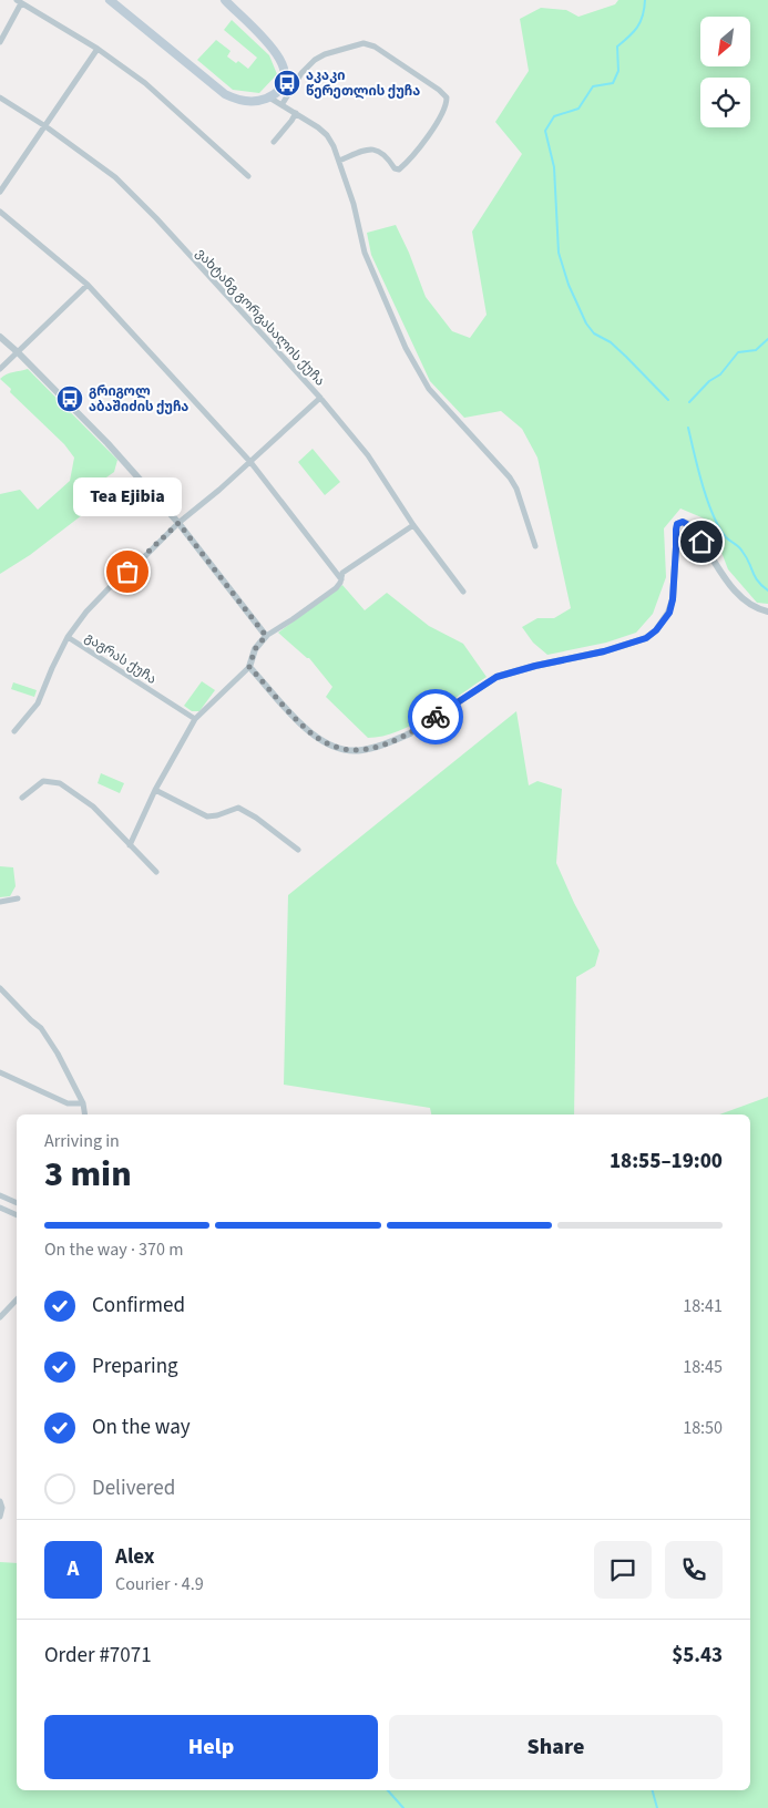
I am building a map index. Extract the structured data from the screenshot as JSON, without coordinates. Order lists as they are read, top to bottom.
{
  "streets": {
    "street": ["ვახტანგ გორგასალის ქუჩა", "გაგრას ქუჩა"]
  },
  "crossings": [
    ["ვახტანგ გორგასალის ქუჩა", "გაგრას ქუჩა"]
  ],
  "places": {
    "bus stop": ["აკაკი წერეთლის ქუჩა", "გრიგოლ აბაშიძის ქუჩა"],
    "other": ["Tea Ejibia"]
  },
  "north": "bottom left",
  "page": {
    "bubble": "Tea Ejibia",
    "heading": ["3 min", "Arriving in", "18:55–19:00"],
    "panel": [
      "Alex",
      "Courier · 4.9",
      "Order #7071",
      "$5.43"
    ],
    "bar": "On the way · 370 m",
    "list": [
      ["Confirmed", "18:41"],
      ["Preparing", "18:45"],
      ["On the way", "18:50"],
      "Delivered"
    ],
    "round": "A",
    "buttons": ["Help", "Share"]
  }
}
